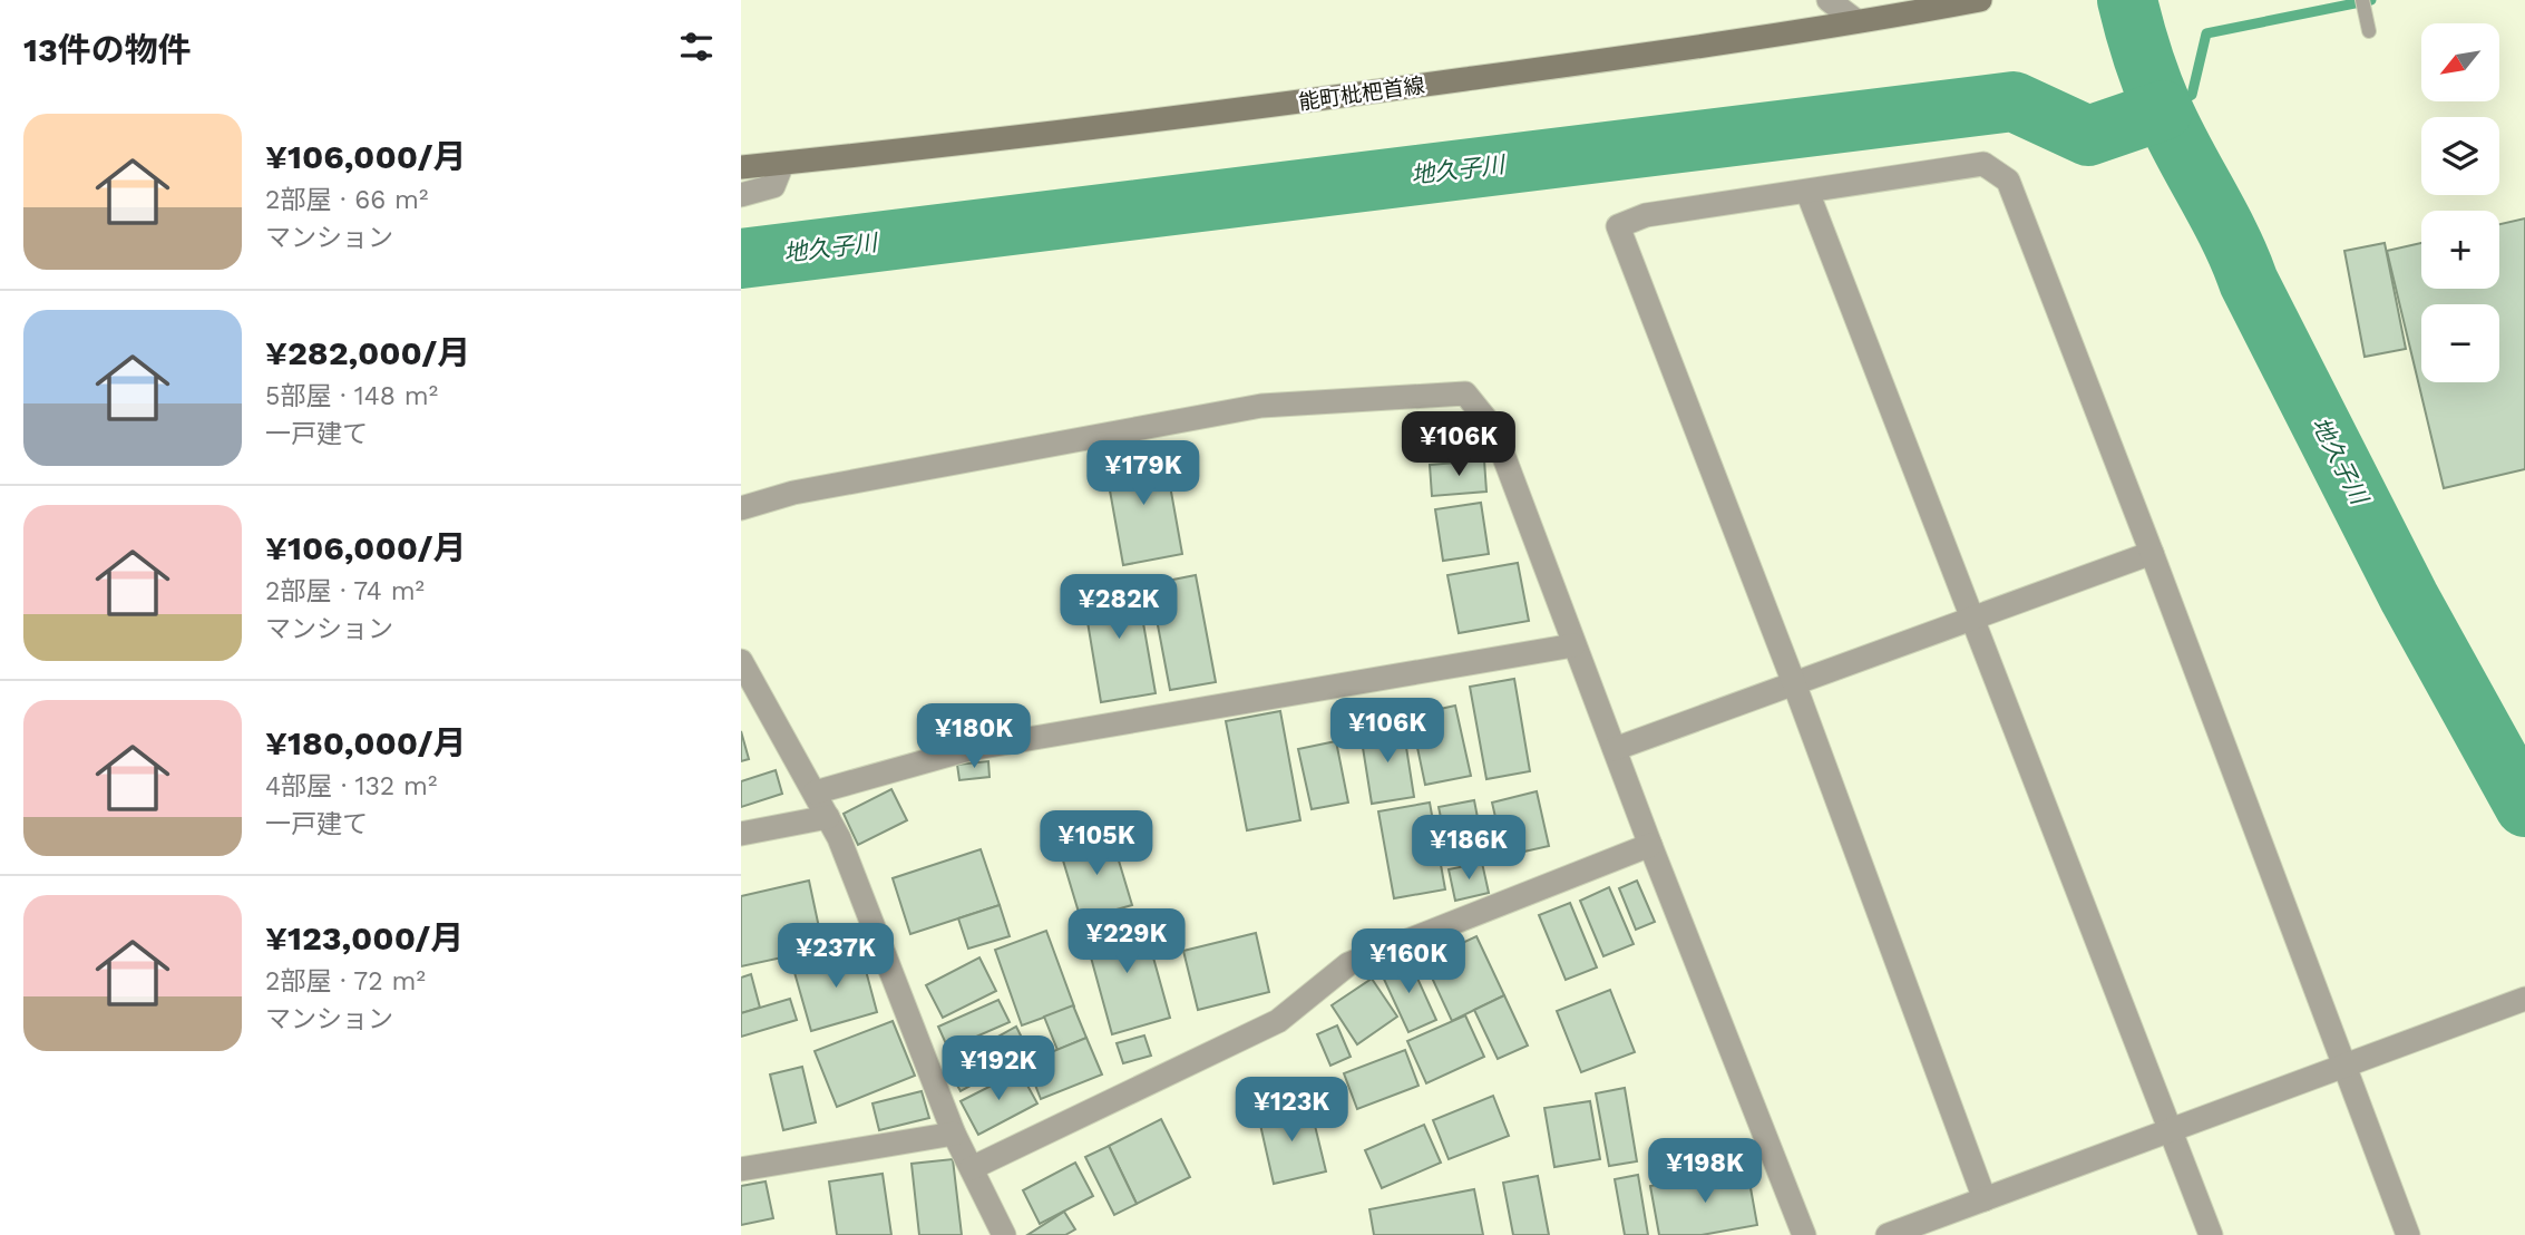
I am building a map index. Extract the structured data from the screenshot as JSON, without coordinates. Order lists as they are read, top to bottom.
{
  "streets": {
    "main road": ["能町枇杷首線"]
  },
  "water": ["地久子川"],
  "north": "bottom left",
  "page": {
    "heading": "13件の物件",
    "map_buttons": ["+", "−"],
    "list": [
      {
        "name": "¥106,000/月",
        "note": "2部屋 · 66 m² · マンション"
      },
      {
        "name": "¥282,000/月",
        "note": "5部屋 · 148 m² · 一戸建て"
      },
      {
        "name": "¥106,000/月",
        "note": "2部屋 · 74 m² · マンション"
      },
      {
        "name": "¥180,000/月",
        "note": "4部屋 · 132 m² · 一戸建て"
      },
      {
        "name": "¥123,000/月",
        "note": "2部屋 · 72 m² · マンション"
      }
    ],
    "price": [
      "¥106K",
      "¥179K",
      "¥282K",
      "¥106K",
      "¥180K",
      "¥105K",
      "¥186K",
      "¥229K",
      "¥237K",
      "¥160K",
      "¥192K",
      "¥123K",
      "¥198K"
    ]
  }
}
